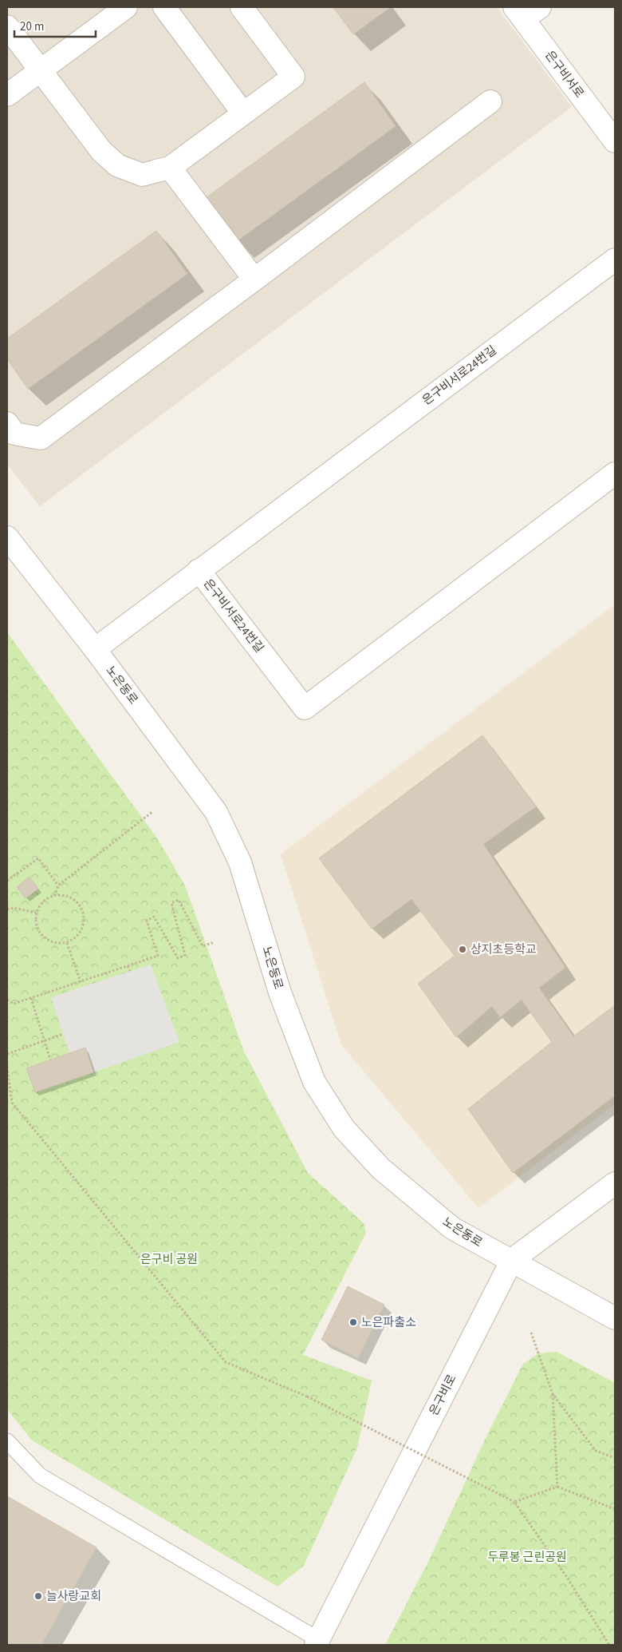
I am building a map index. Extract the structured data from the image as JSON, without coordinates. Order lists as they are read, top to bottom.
{
  "streets": {
    "street": [
      "은구비서로",
      "은구비서로24번길",
      "노은동로",
      "은구비로"
    ]
  },
  "crossings": [
    ["노은동로", "은구비로"]
  ],
  "parks": ["은구비 공원", "두루봉 근린공원"],
  "places": ["상지초등학교", "노은파출소", "늘사랑교회"],
  "scale_bar": "20 m"
}
